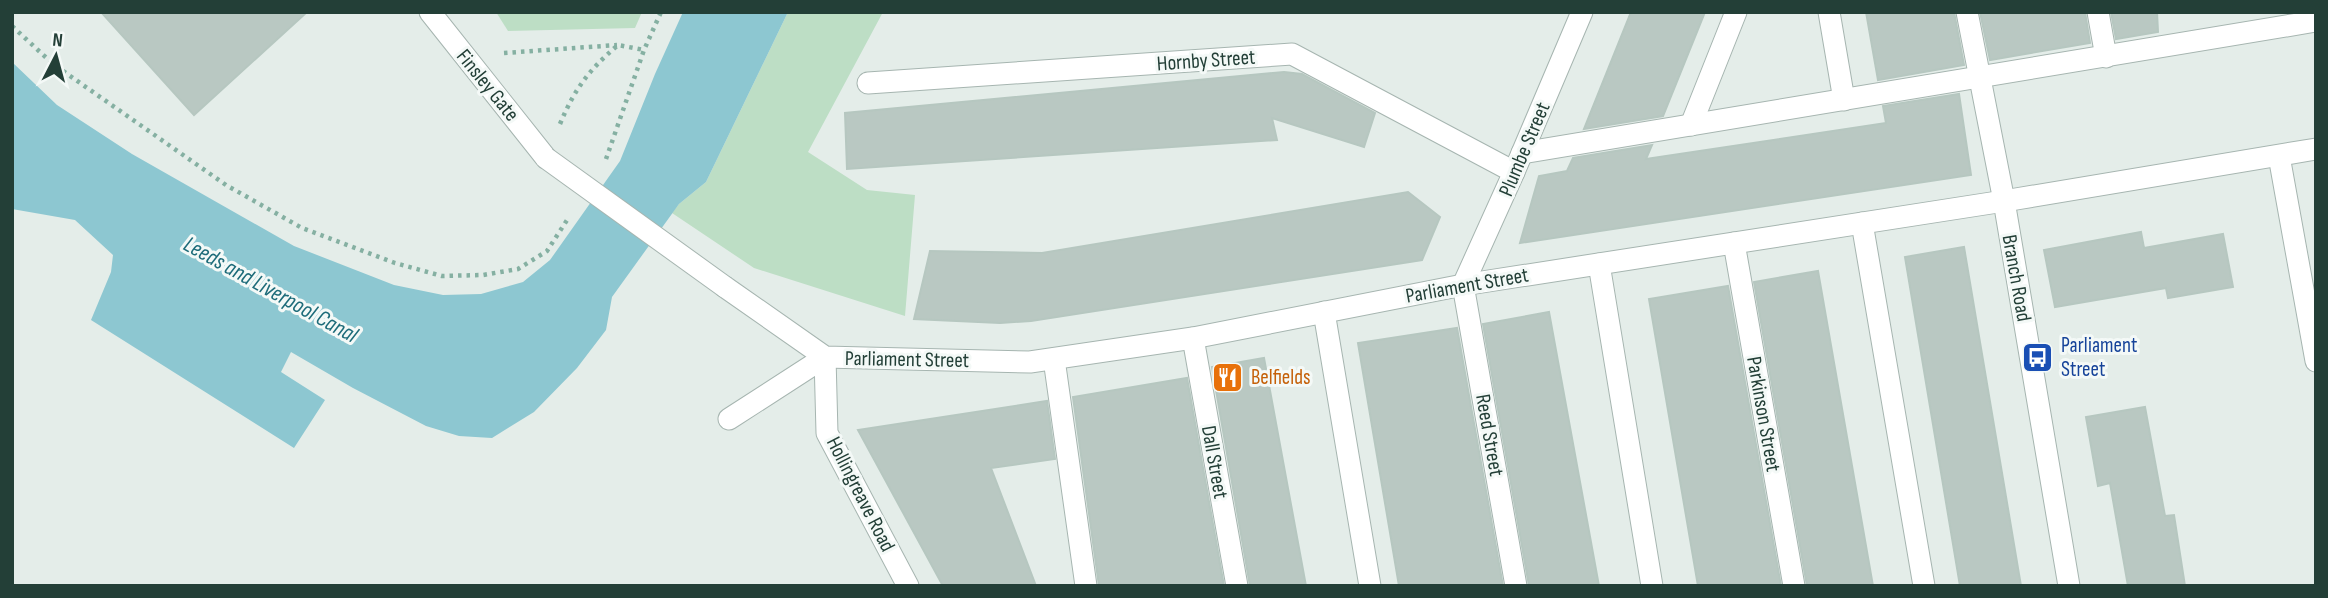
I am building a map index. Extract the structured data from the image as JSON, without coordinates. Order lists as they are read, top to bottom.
{
  "streets": {
    "street": [
      "Hornby Street",
      "Finsley Gate",
      "Plumbe Street",
      "Branch Road",
      "Parliament Street",
      "Parkinson Street",
      "Reed Street",
      "Dall Street",
      "Hollingreave Road"
    ]
  },
  "crossings": [
    ["Hornby Street", "Plumbe Street"],
    ["Finsley Gate", "Parliament Street"],
    ["Finsley Gate", "Hollingreave Road"],
    ["Plumbe Street", "Parliament Street"],
    ["Plumbe Street", "Reed Street"],
    ["Branch Road", "Parliament Street"],
    ["Parliament Street", "Parkinson Street"],
    ["Parliament Street", "Reed Street"],
    ["Parliament Street", "Dall Street"],
    ["Parliament Street", "Hollingreave Road"]
  ],
  "water": ["Leeds and Liverpool Canal"],
  "places": {
    "bus stop": ["Parliament Street"],
    "restaurant": ["Belfields"]
  },
  "north": "top"
}
